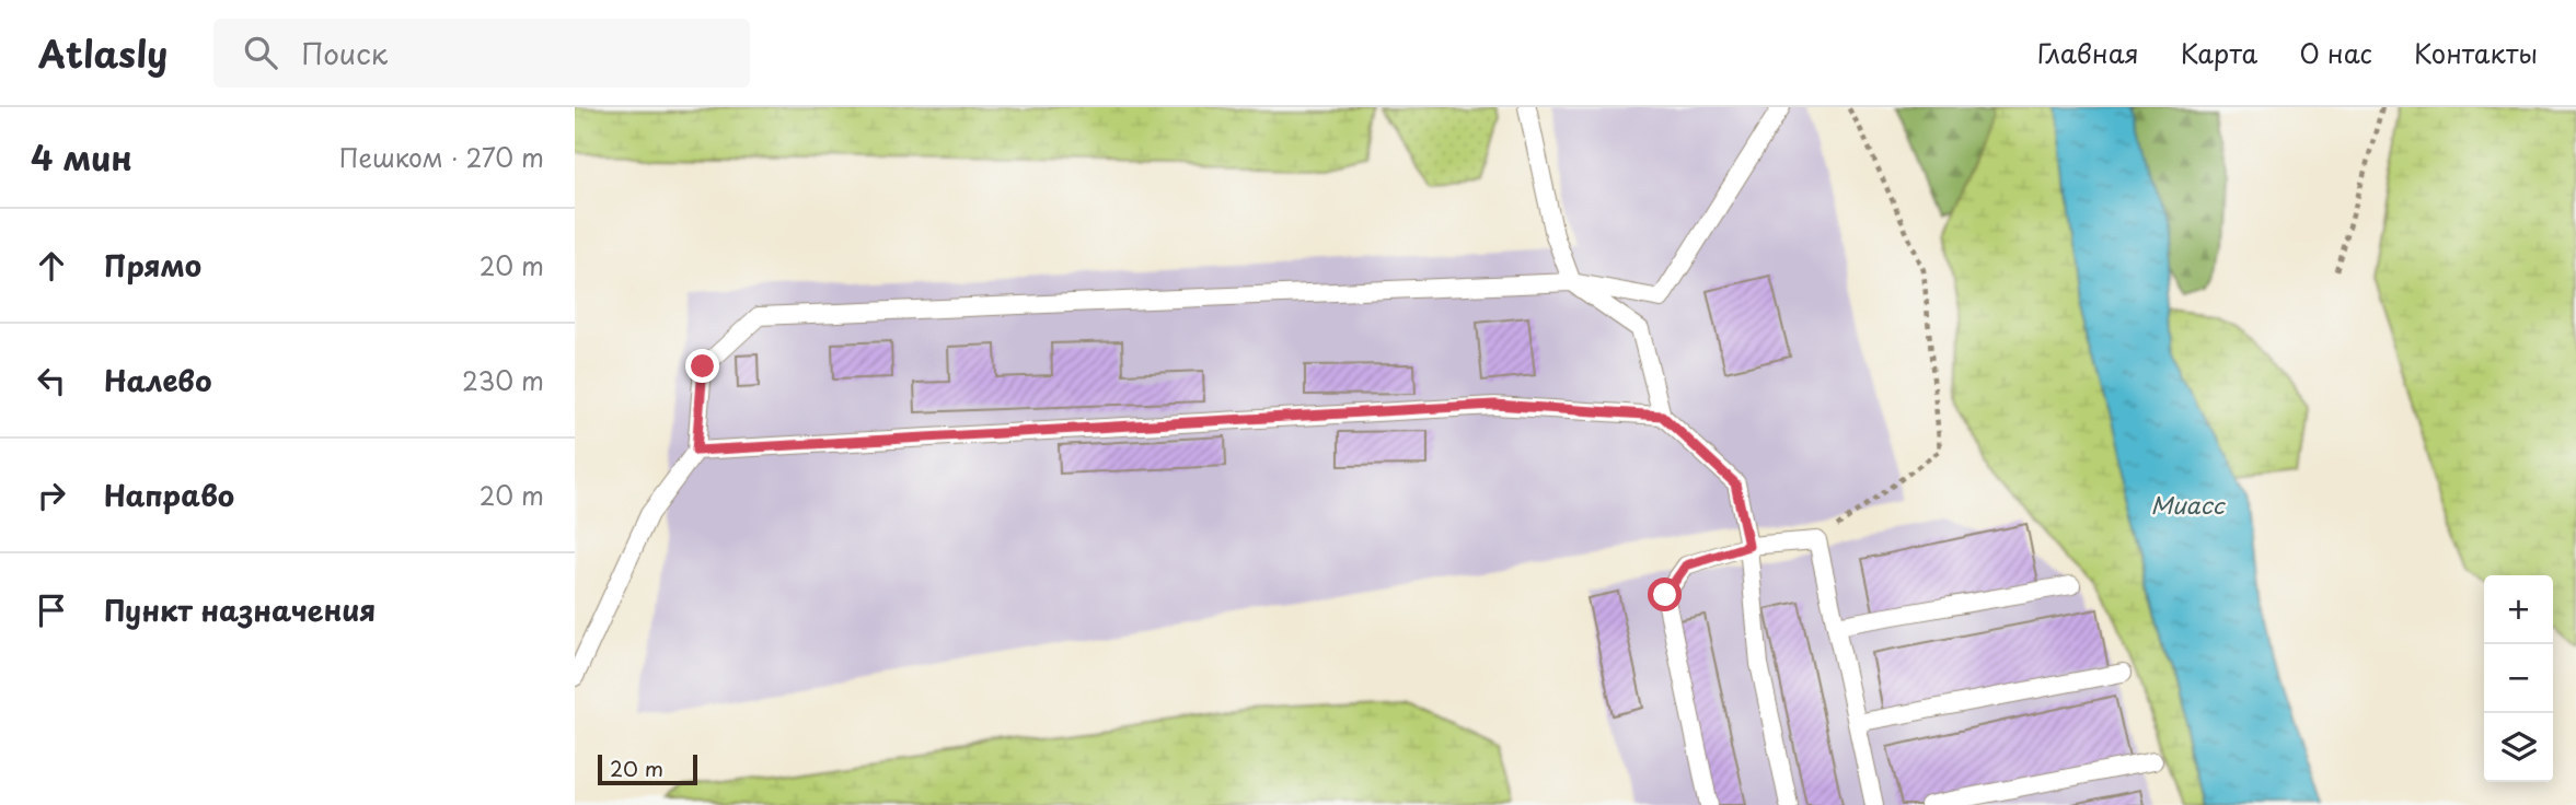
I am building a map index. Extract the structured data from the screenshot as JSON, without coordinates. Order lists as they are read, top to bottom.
{
  "water": ["Миасс"],
  "scale_bar": "20 m",
  "page": {
    "header": "Atlasly",
    "search": "Поиск",
    "nav": [
      "Главная",
      "Карта",
      "О нас",
      "Контакты"
    ],
    "heading": ["4 мин", "Пешком · 270 m"],
    "list": [
      ["Прямо", "20 m"],
      ["Налево", "230 m"],
      ["Направо", "20 m"],
      "Пункт назначения"
    ],
    "map_buttons": ["+", "−"],
    "scale": "20 m"
  }
}
